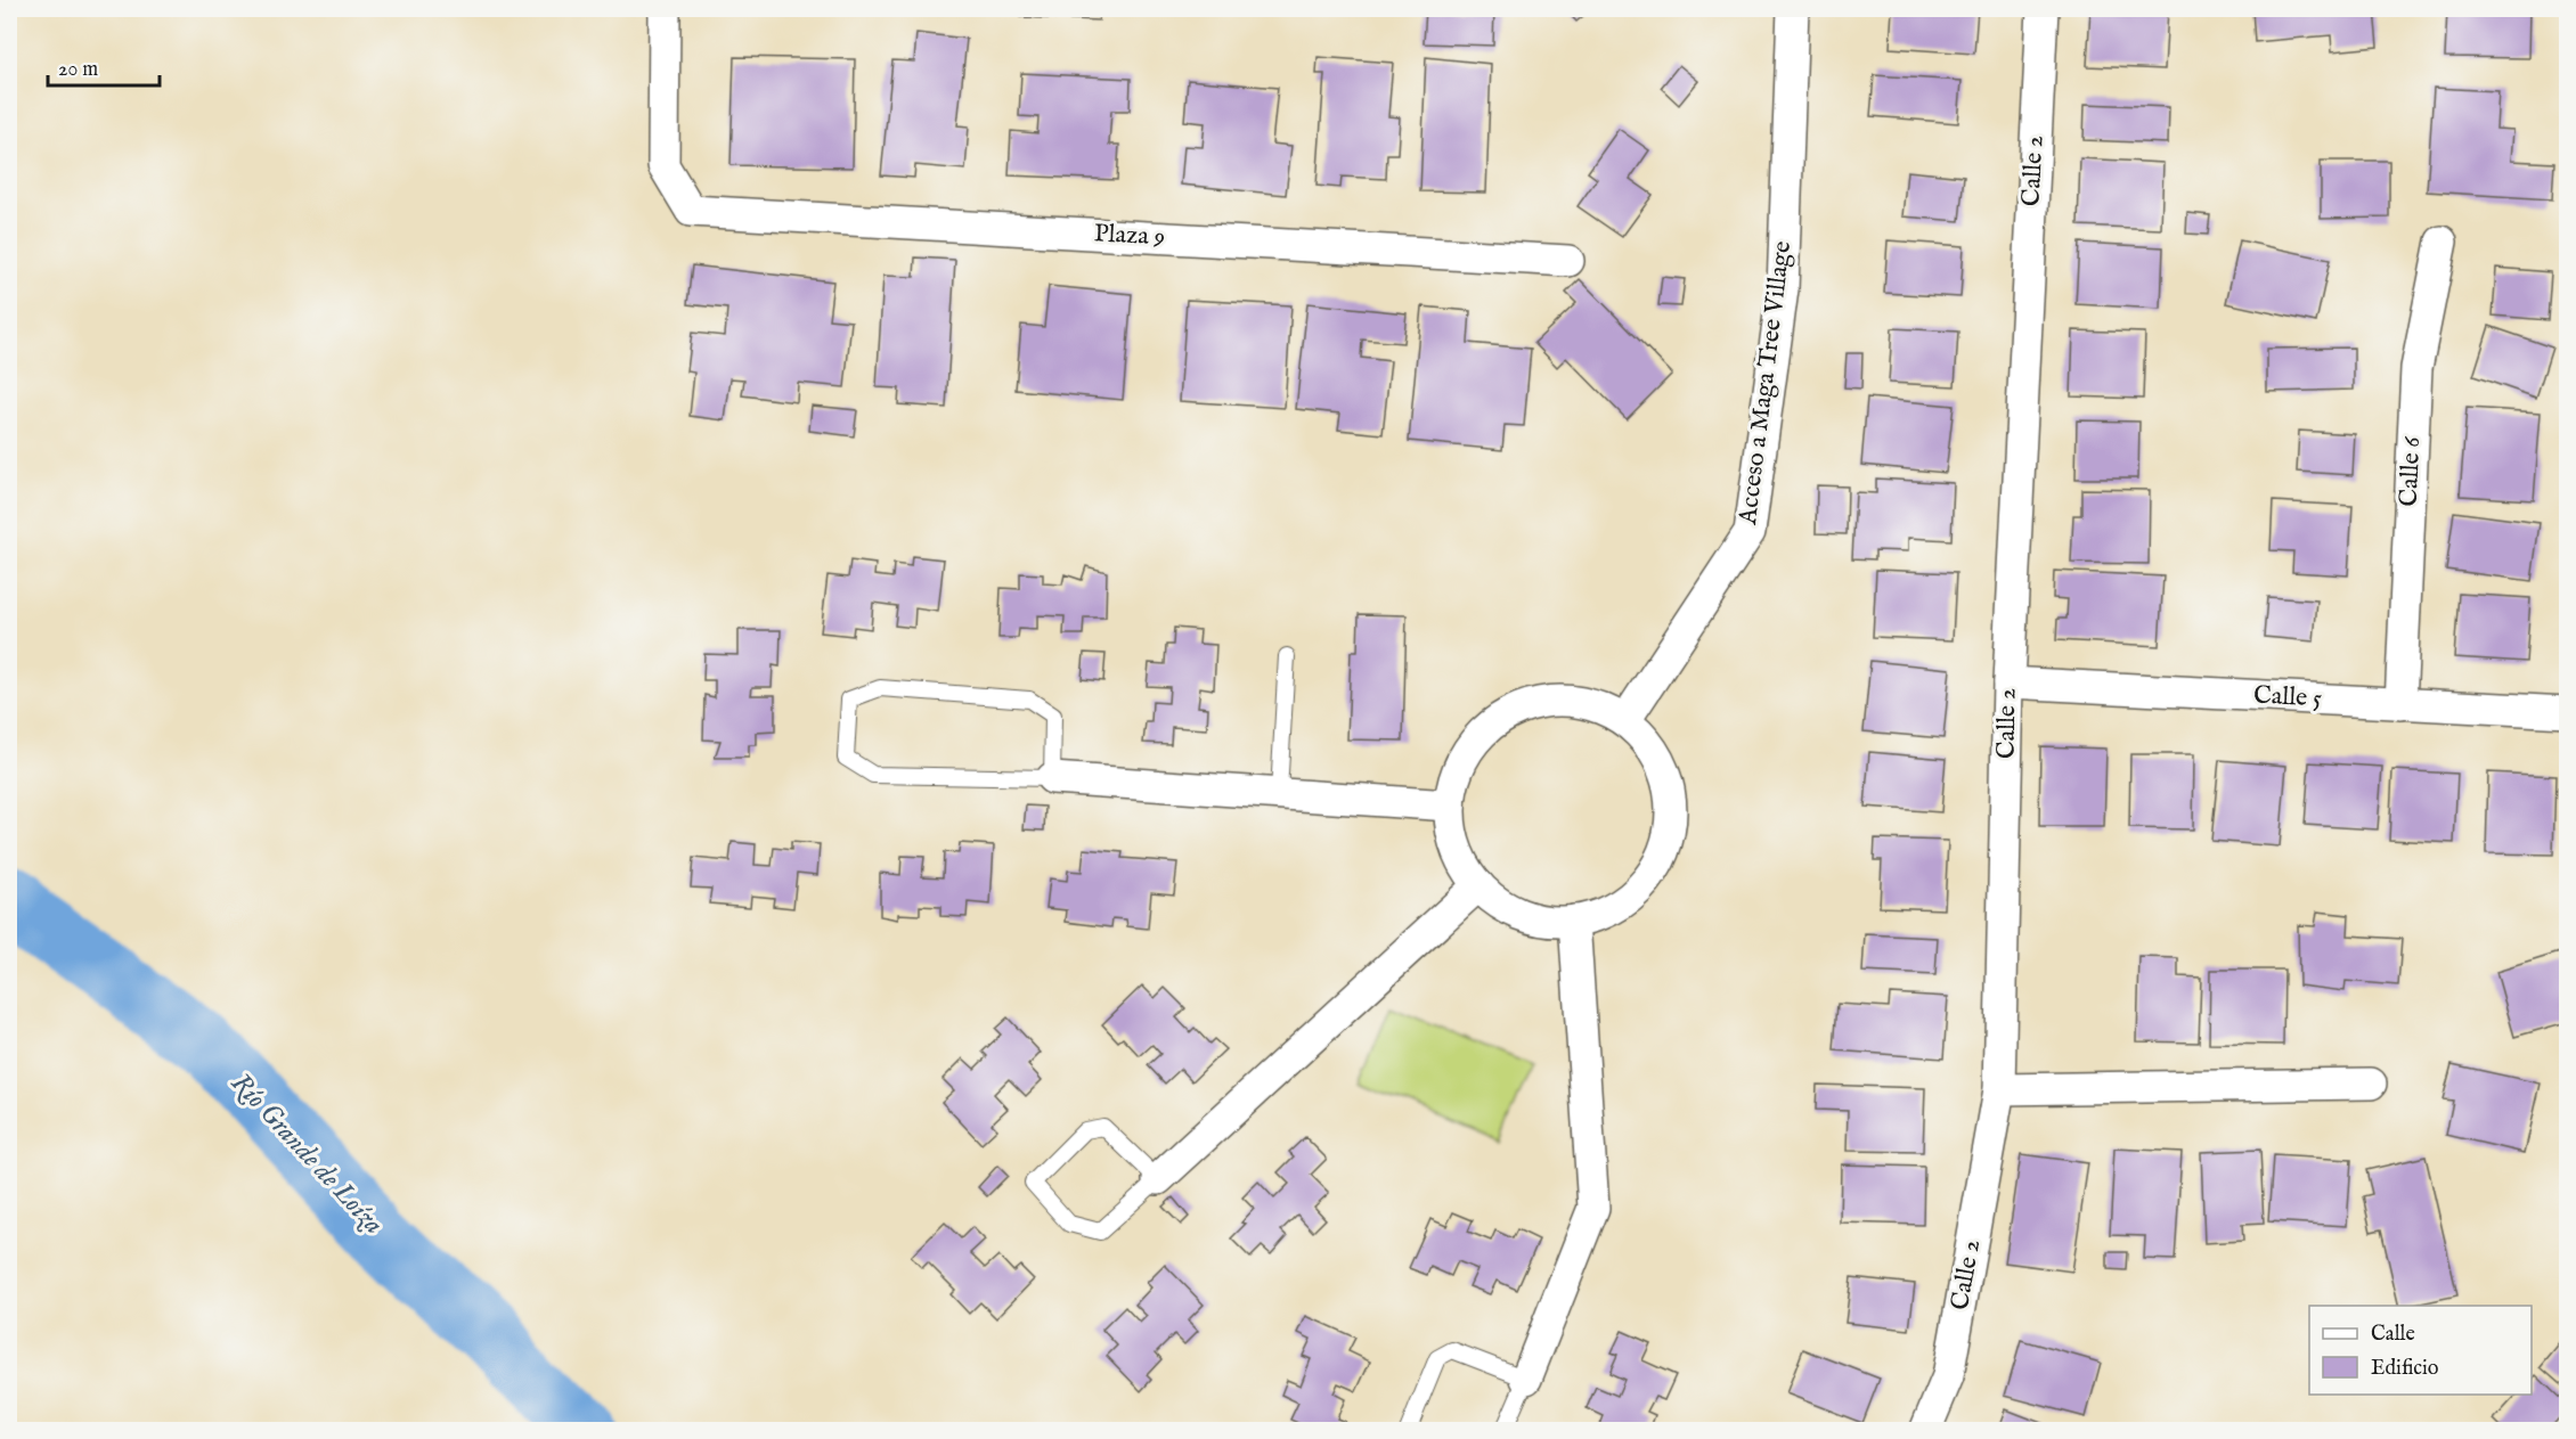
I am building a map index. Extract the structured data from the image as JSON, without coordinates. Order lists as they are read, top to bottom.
{
  "streets": {
    "street": [
      "Calle 2",
      "Plaza 9",
      "Acceso a Maga Tree Village",
      "Calle 6",
      "Calle 5"
    ]
  },
  "crossings": [
    ["Calle 2", "Calle 5"],
    ["Calle 6", "Calle 5"]
  ],
  "water": ["Río Grande de Loíza"],
  "legend": ["Calle", "Edificio"],
  "scale_bar": "20 m"
}
